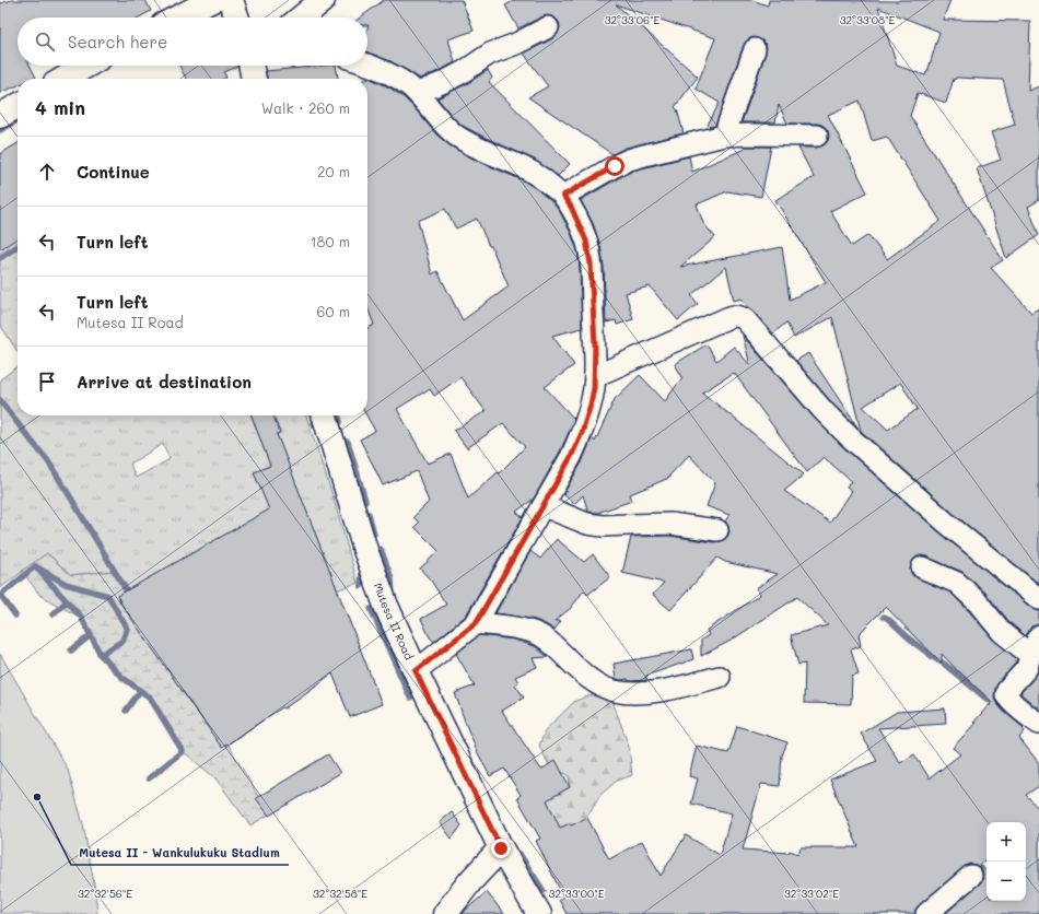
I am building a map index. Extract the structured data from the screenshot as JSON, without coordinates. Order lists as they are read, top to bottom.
{
  "streets": {
    "street": ["Mutesa II Road"]
  },
  "places": ["Mutesa II - Wankulukuku Stadium"],
  "page": {
    "search": "Search here",
    "heading": ["4 min", "Walk · 260 m"],
    "list": [
      ["Continue", "20 m"],
      ["Turn left", "180 m"],
      ["Turn left", "Mutesa II Road", "60 m"],
      "Arrive at destination"
    ],
    "map_buttons": ["+", "−"]
  },
  "coordinates": [
    "32°33'06\"E",
    "32°33'08\"E",
    "32°32'56\"E",
    "32°32'58\"E",
    "32°33'00\"E",
    "32°33'02\"E"
  ]
}
